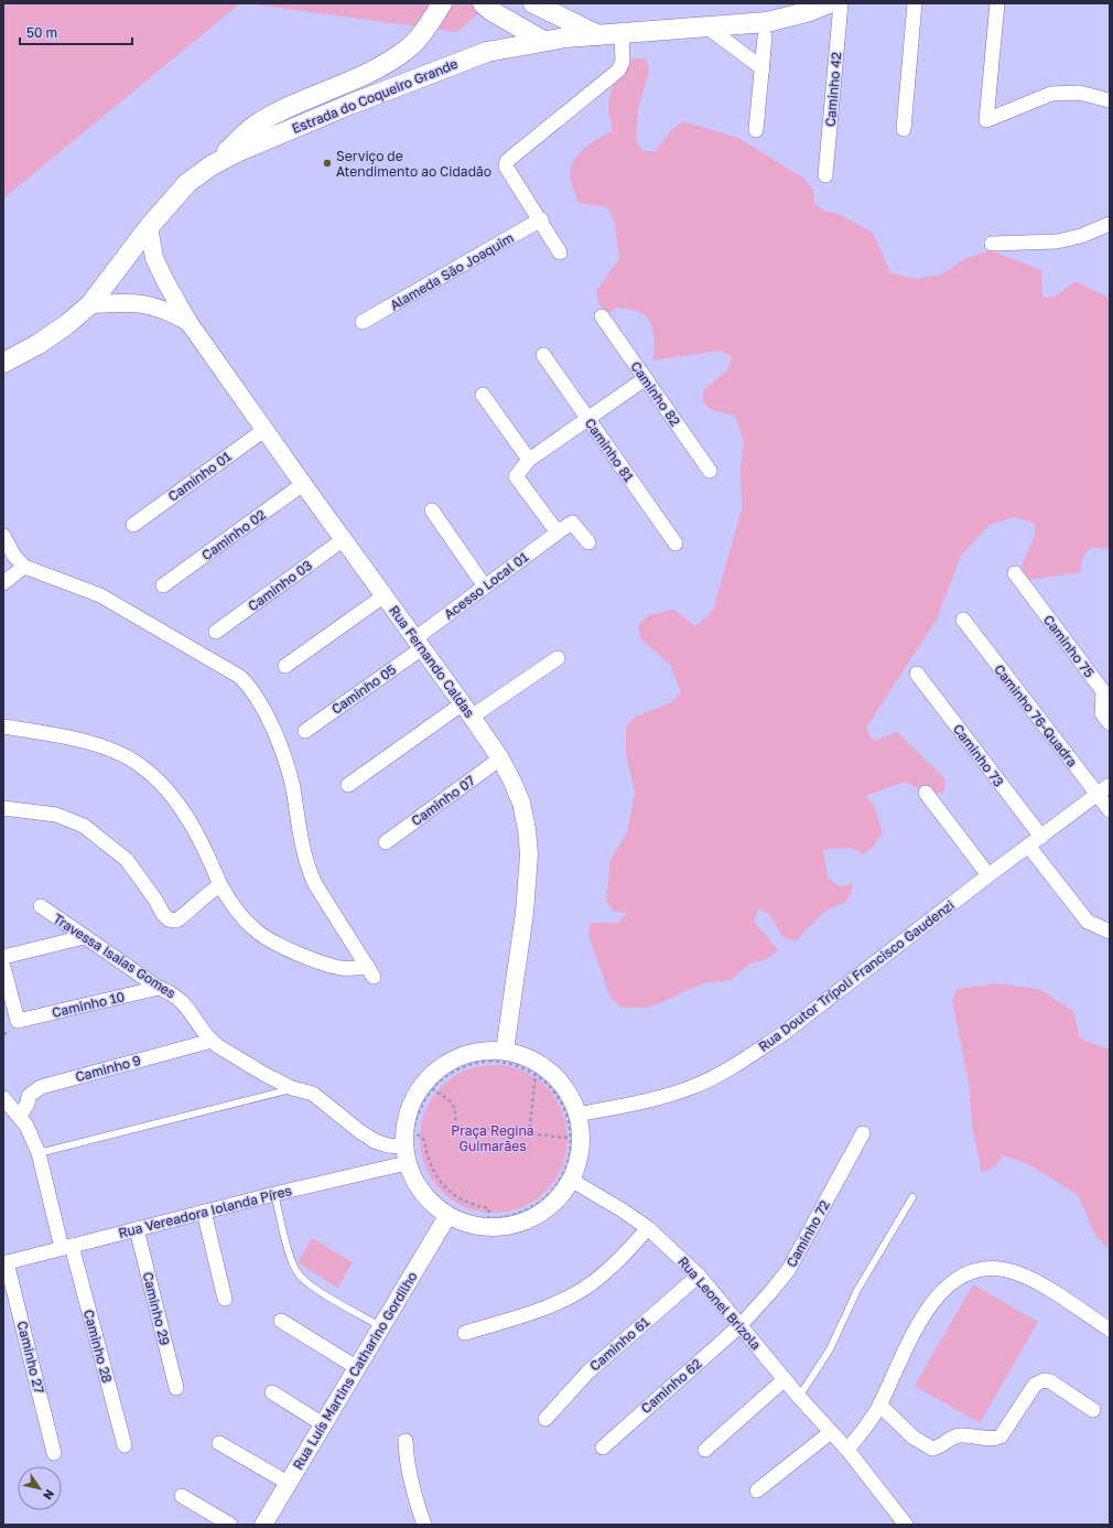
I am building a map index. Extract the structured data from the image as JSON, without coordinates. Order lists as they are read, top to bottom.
{
  "streets": {
    "main road": ["Estrada do Coqueiro Grande"],
    "street": [
      "Caminho 42",
      "Alameda São Joaquim",
      "Caminho 82",
      "Caminho 81",
      "Caminho 01",
      "Caminho 02",
      "Caminho 03",
      "Acesso Local 01",
      "Caminho 75",
      "Rua Fernando Caldas",
      "Caminho 05",
      "Caminho 76-Quadra",
      "Caminho 73",
      "Caminho 07",
      "Travessa Isaias Gomes",
      "Rua Doutor Trípoli Francisco Gaudenzi",
      "Caminho 10",
      "Caminho 9",
      "Rua Vereadora Iolanda Píres",
      "Caminho 72",
      "Rua Leonel Brizola",
      "Caminho 29",
      "Caminho 61",
      "Caminho 28",
      "Caminho 27",
      "Rua Luís Martins Catharino Gordilho",
      "Caminho 62"
    ]
  },
  "crossings": [
    ["Estrada do Coqueiro Grande", "Rua Fernando Caldas"],
    ["Caminho 01", "Rua Fernando Caldas"],
    ["Caminho 02", "Rua Fernando Caldas"],
    ["Caminho 03", "Rua Fernando Caldas"],
    ["Acesso Local 01", "Rua Fernando Caldas"],
    ["Acesso Local 01", "Caminho 05"],
    ["Rua Fernando Caldas", "Caminho 05"],
    ["Rua Fernando Caldas", "Caminho 07"],
    ["Caminho 76-Quadra", "Rua Doutor Trípoli Francisco Gaudenzi"],
    ["Caminho 73", "Rua Doutor Trípoli Francisco Gaudenzi"],
    ["Travessa Isaias Gomes", "Caminho 10"],
    ["Travessa Isaias Gomes", "Caminho 9"],
    ["Travessa Isaias Gomes", "Rua Vereadora Iolanda Píres"],
    ["Caminho 9", "Caminho 28"],
    ["Rua Vereadora Iolanda Píres", "Caminho 29"],
    ["Rua Vereadora Iolanda Píres", "Caminho 28"],
    ["Rua Vereadora Iolanda Píres", "Caminho 27"],
    ["Caminho 72", "Rua Leonel Brizola"],
    ["Caminho 72", "Caminho 62"],
    ["Rua Leonel Brizola", "Caminho 61"],
    ["Rua Leonel Brizola", "Caminho 62"]
  ],
  "parks": ["Praça Regina Guimarães"],
  "places": ["Serviço de Atendimento ao Cidadão"],
  "scale_bar": "50 m",
  "north": "bottom right"
}
